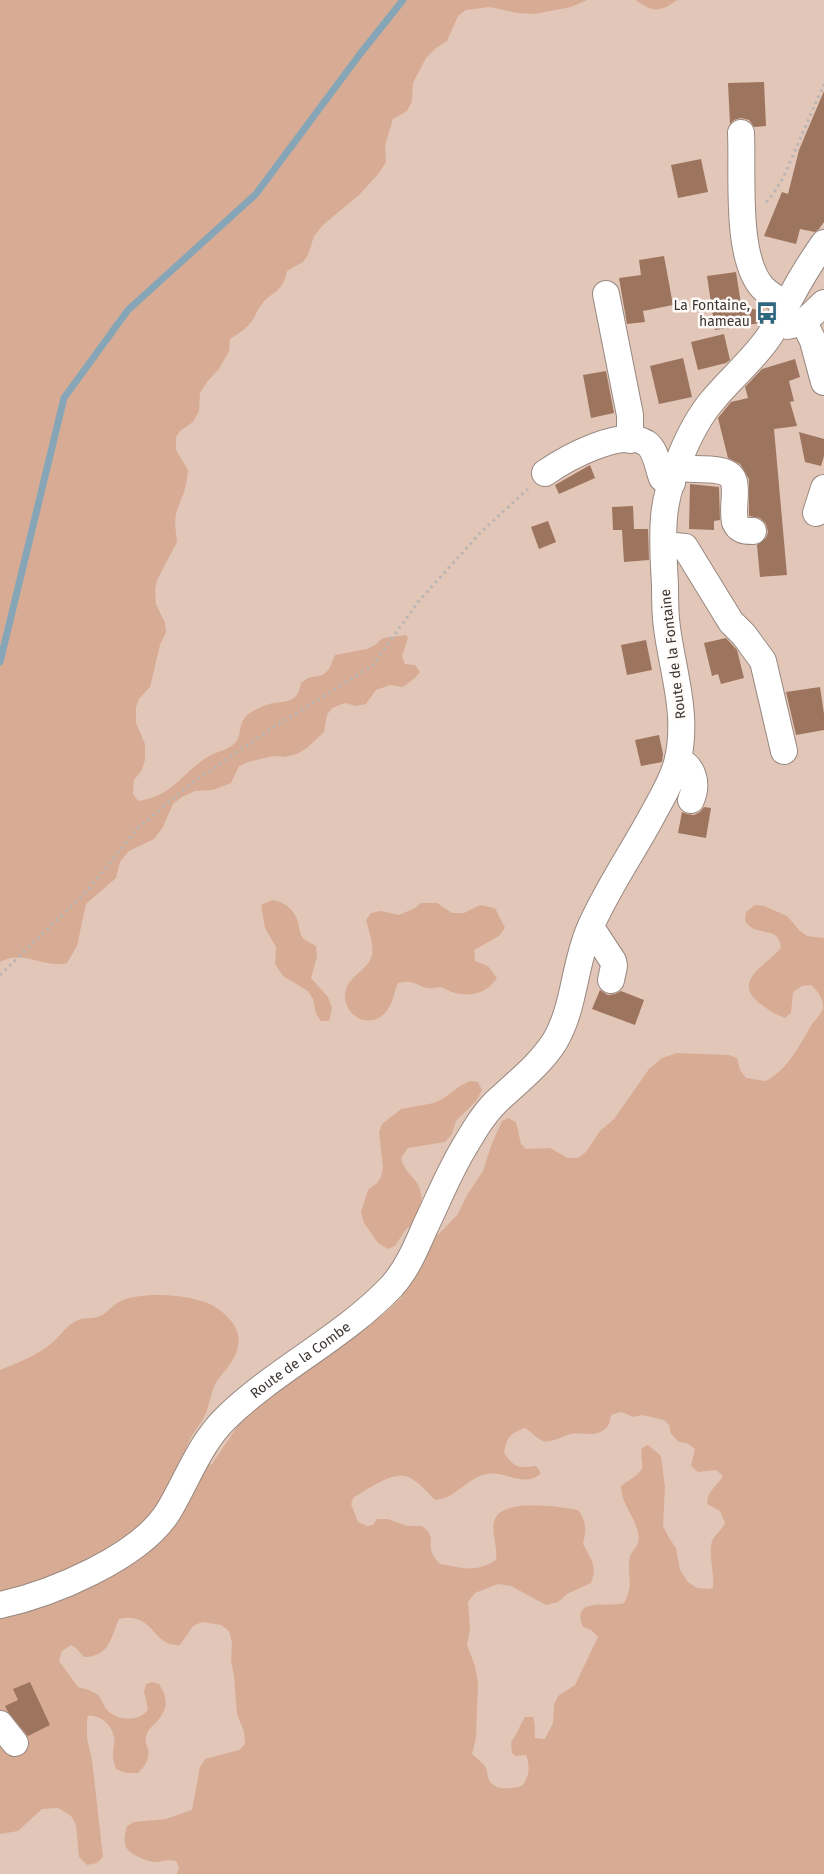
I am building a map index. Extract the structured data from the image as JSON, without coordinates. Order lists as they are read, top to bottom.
{
  "streets": {
    "street": ["Route de la Fontaine", "Route de la Combe"]
  },
  "crossings": [
    ["Route de la Fontaine", "Route de la Combe"]
  ],
  "places": {
    "bus stop": ["La Fontaine, hameau"]
  }
}
